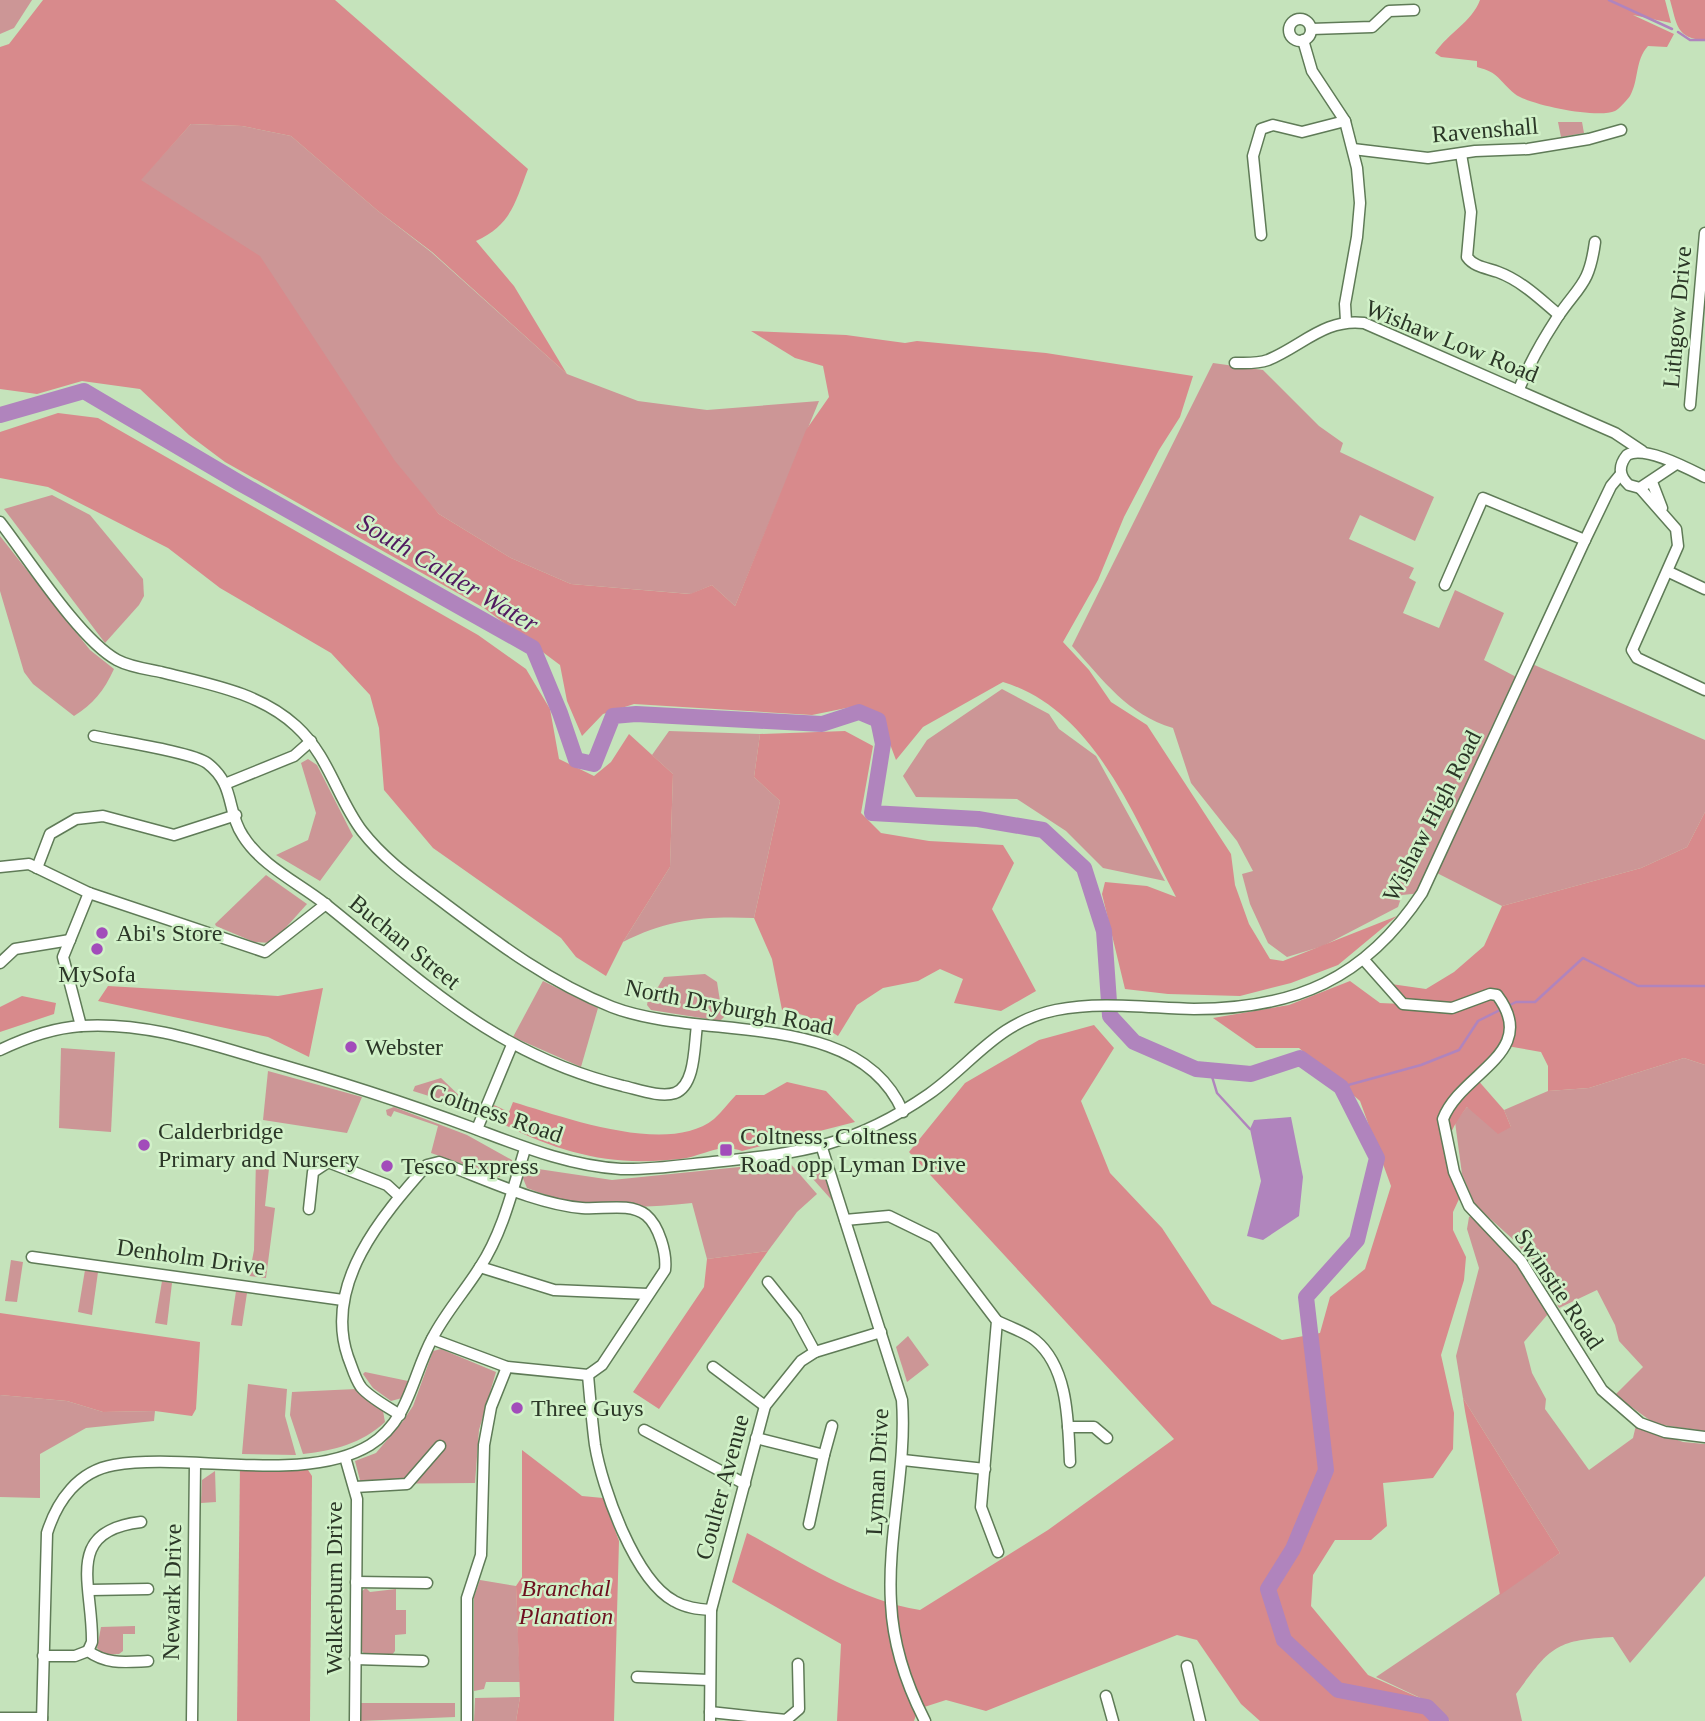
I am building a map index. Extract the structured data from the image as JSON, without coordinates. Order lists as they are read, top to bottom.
{
  "streets": {
    "street": [
      "Ravenshall",
      "Lithgow Drive",
      "Wishaw Low Road",
      "Wishaw High Road",
      "Buchan Street",
      "North Dryburgh Road",
      "Coltness Road",
      "Denholm Drive",
      "Swinstie Road",
      "Lyman Drive",
      "Coulter Avenue",
      "Walkerburn Drive",
      "Newark Drive"
    ]
  },
  "crossings": [
    ["Wishaw Low Road", "Wishaw High Road"],
    ["Wishaw High Road", "Coltness Road"],
    ["Wishaw High Road", "Swinstie Road"],
    ["Buchan Street", "North Dryburgh Road"],
    ["North Dryburgh Road", "Coltness Road"],
    ["Coltness Road", "Lyman Drive"],
    ["Lyman Drive", "Coulter Avenue"]
  ],
  "water": ["South Calder Water"],
  "parks": ["Branchal Planation"],
  "places": {
    "other": [
      "Abi's Store",
      "MySofa",
      "Webster",
      "Calderbridge Primary and Nursery",
      "Tesco Express",
      "Three Guys"
    ],
    "transit": ["Coltness, Coltness Road opp Lyman Drive"]
  }
}
